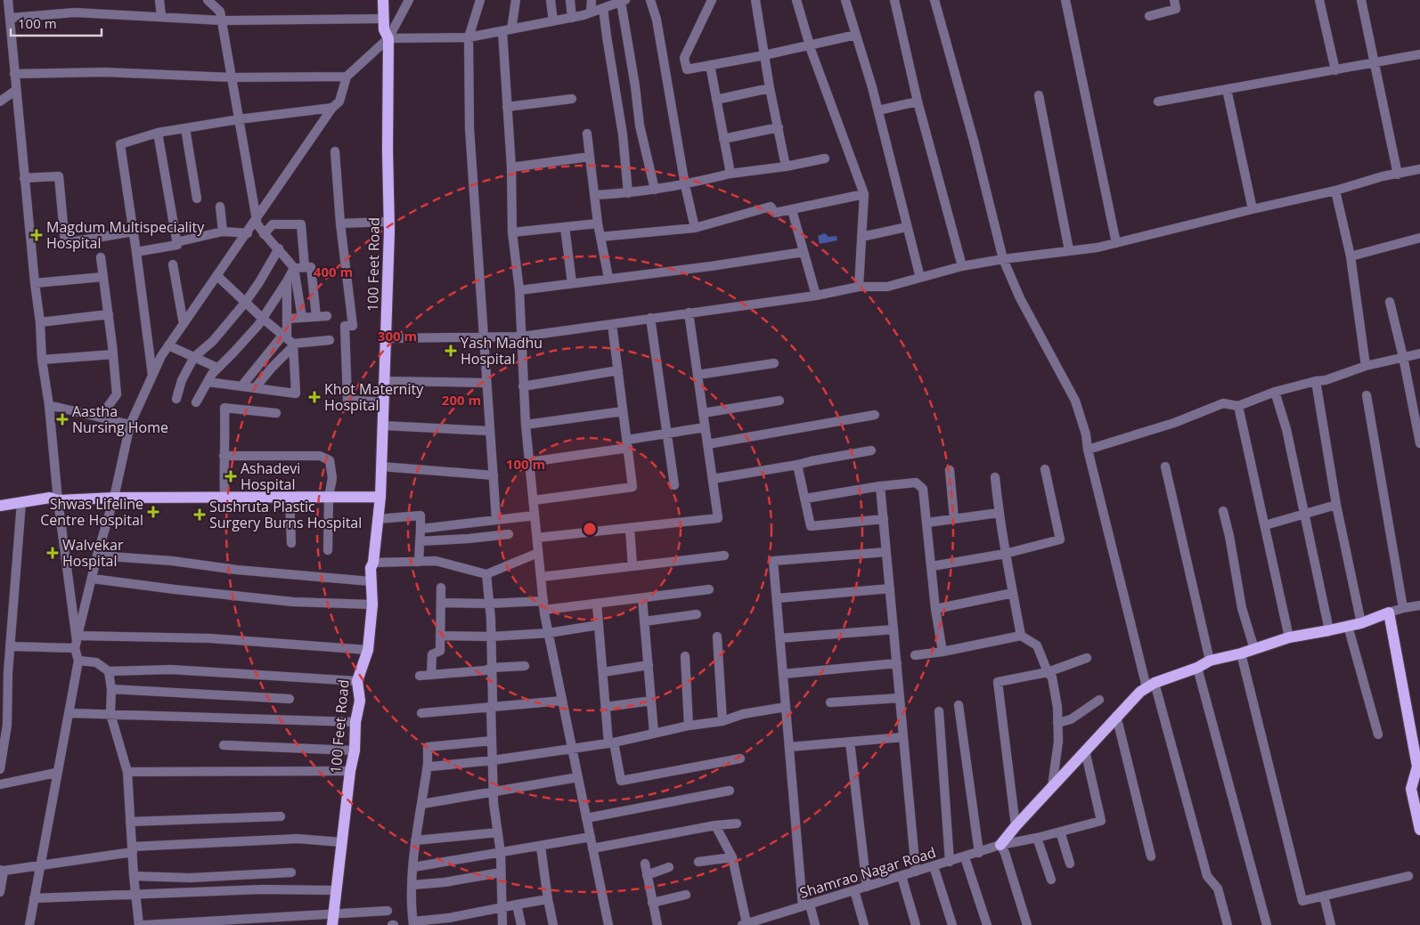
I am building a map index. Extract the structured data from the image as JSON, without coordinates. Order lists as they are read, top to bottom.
{
  "streets": {
    "main road": ["100 Feet Road"],
    "street": ["Shamrao Nagar Road"]
  },
  "places": {
    "health": [
      "Magdum Multispeciality Hospital",
      "Yash Madhu Hospital",
      "Khot Maternity Hospital",
      "Aastha Nursing Home",
      "Ashadevi Hospital",
      "Shwas Lifeline Centre Hospital",
      "Sushruta Plastic Surgery Burns Hospital",
      "Walvekar Hospital"
    ]
  },
  "scale_bar": "100 m",
  "rings": [
    "400 m",
    "300 m",
    "200 m",
    "100 m"
  ]
}
